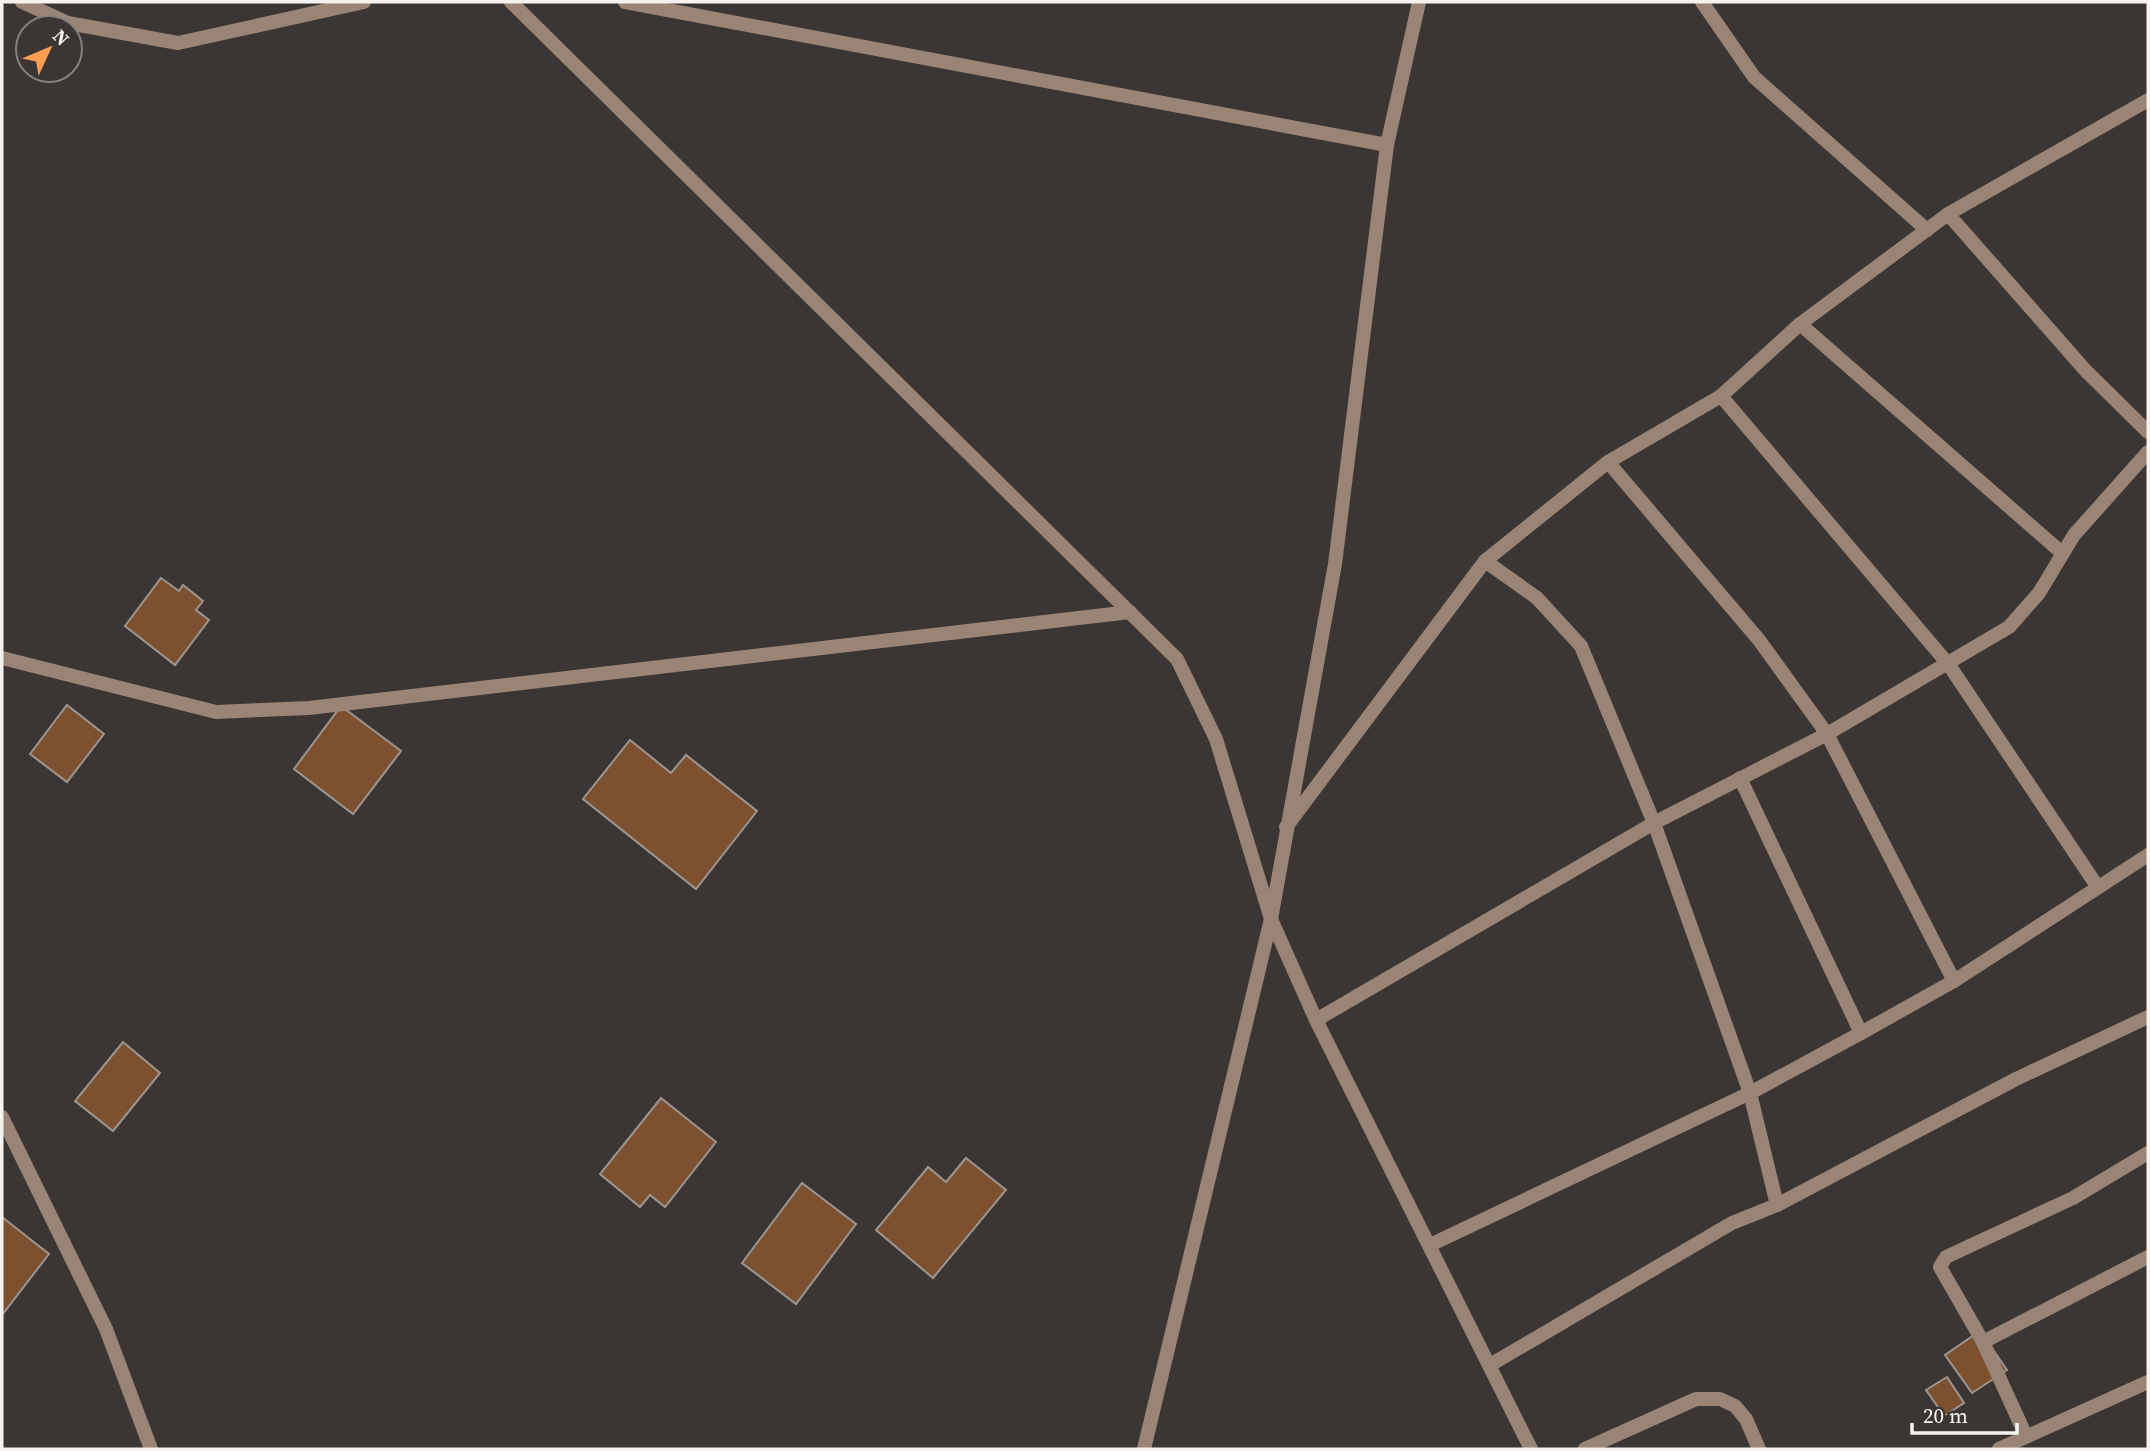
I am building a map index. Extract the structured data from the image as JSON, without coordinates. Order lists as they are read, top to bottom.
{
  "scale_bar": "20 m",
  "north": "top right"
}
